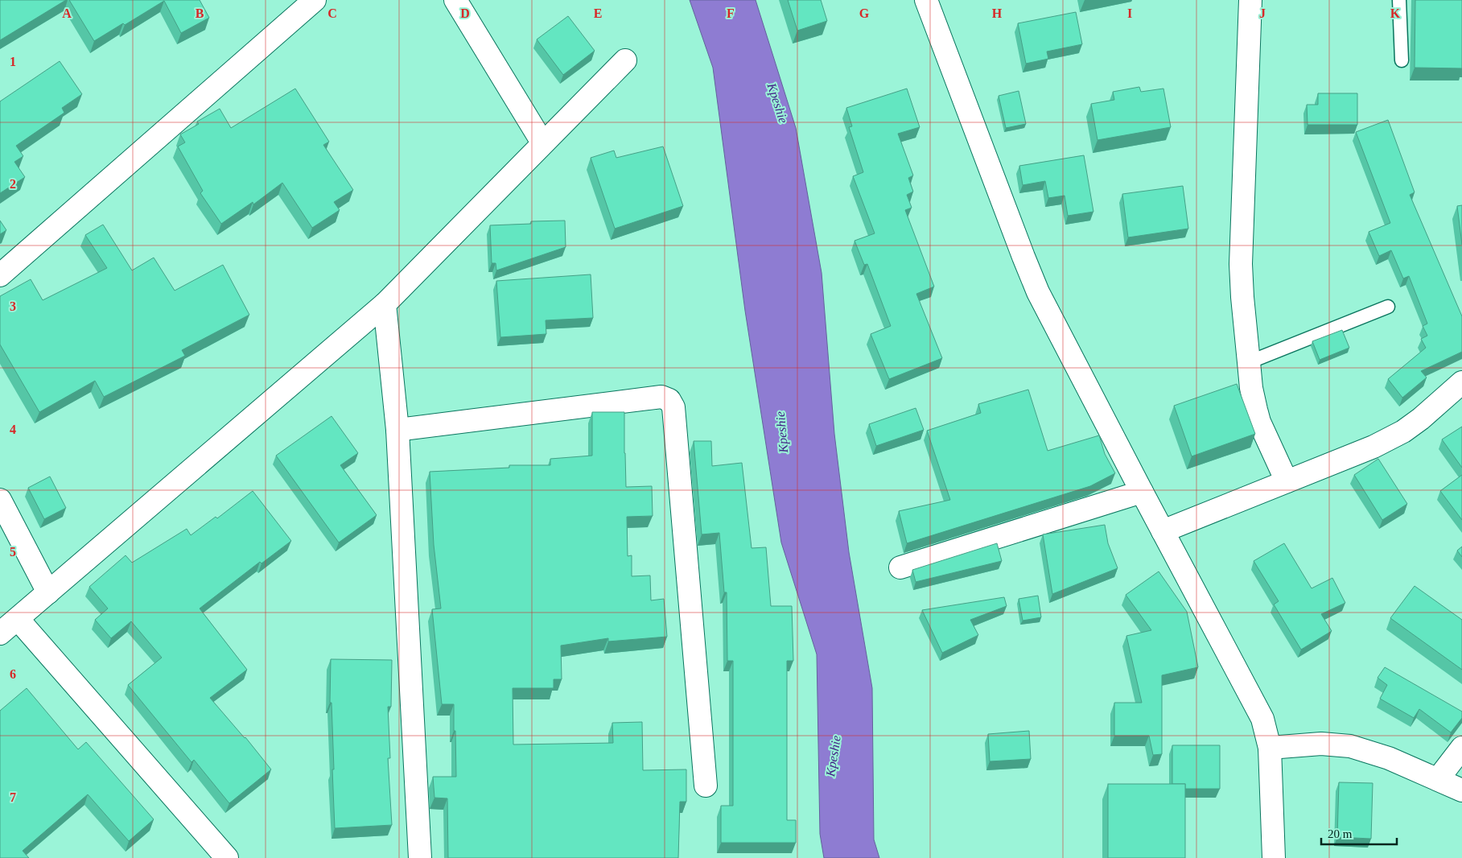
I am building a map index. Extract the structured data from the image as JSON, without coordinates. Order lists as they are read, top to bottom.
{
  "water": ["Kpeshie"],
  "scale_bar": "20 m",
  "grid": {
    "columns": [
      "A",
      "B",
      "C",
      "D",
      "E",
      "F",
      "G",
      "H",
      "I",
      "J",
      "K"
    ],
    "rows": [
      "1",
      "2",
      "3",
      "4",
      "5",
      "6",
      "7"
    ]
  }
}
